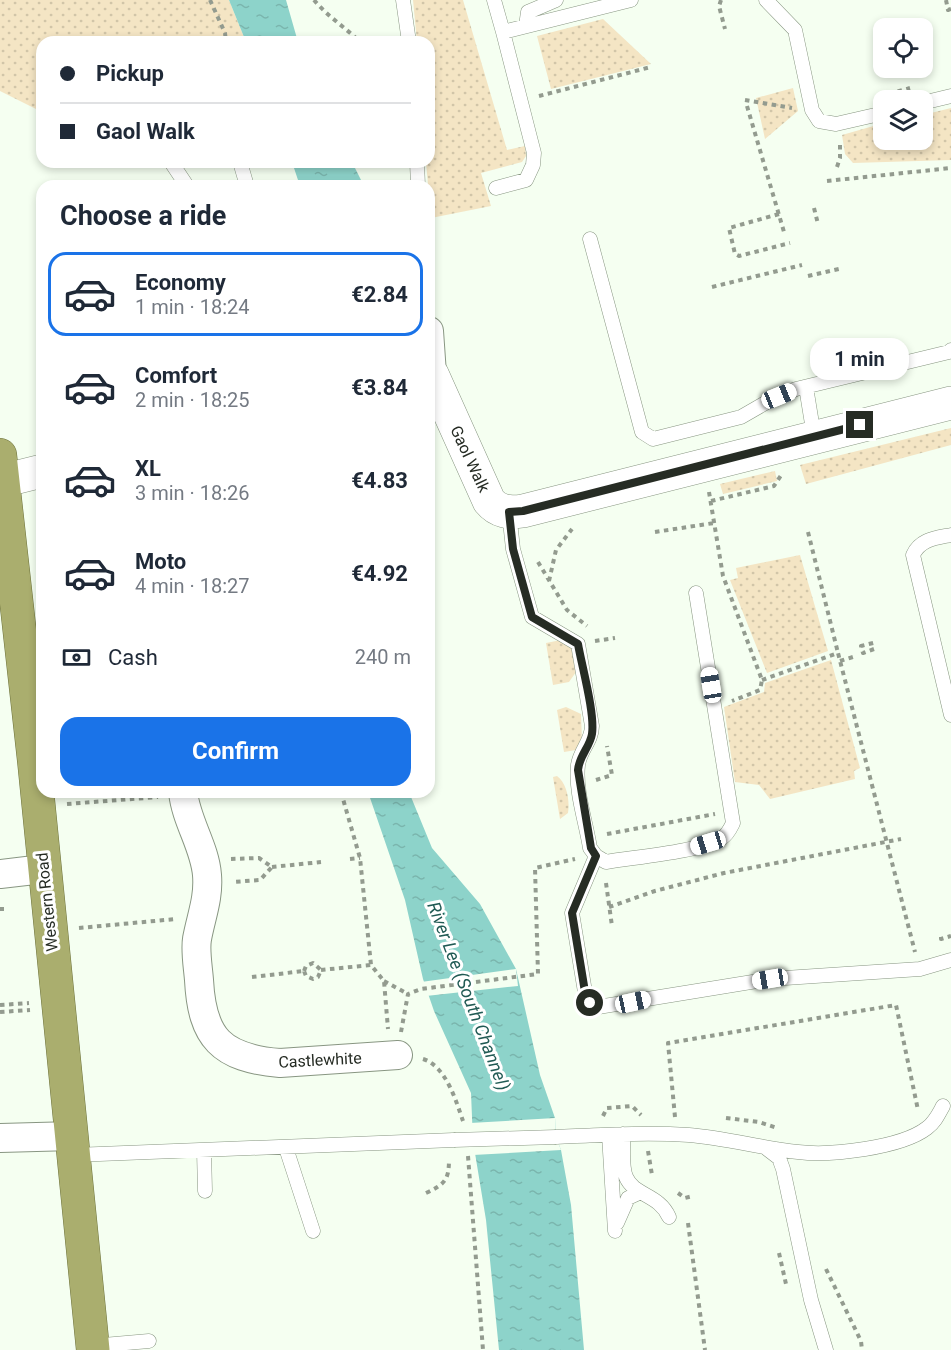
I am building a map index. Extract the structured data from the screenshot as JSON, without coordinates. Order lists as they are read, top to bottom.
{
  "streets": {
    "highway": ["Western Road"],
    "street": ["Gaol Walk", "Castlewhite"]
  },
  "water": ["River Lee (South Channel)"],
  "page": {
    "banner": ["Pickup", "Gaol Walk"],
    "heading": "Choose a ride",
    "list": [
      {
        "name": "Economy",
        "note": "1 min · 18:24",
        "value": "€2.84"
      },
      {
        "name": "Comfort",
        "note": "2 min · 18:25",
        "value": "€3.84"
      },
      {
        "name": "XL",
        "note": "3 min · 18:26",
        "value": "€4.83"
      },
      {
        "name": "Moto",
        "note": "4 min · 18:27",
        "value": "€4.92"
      }
    ],
    "bubble": "1 min",
    "pay": ["Cash", "240 m"],
    "buttons": "Confirm"
  }
}
